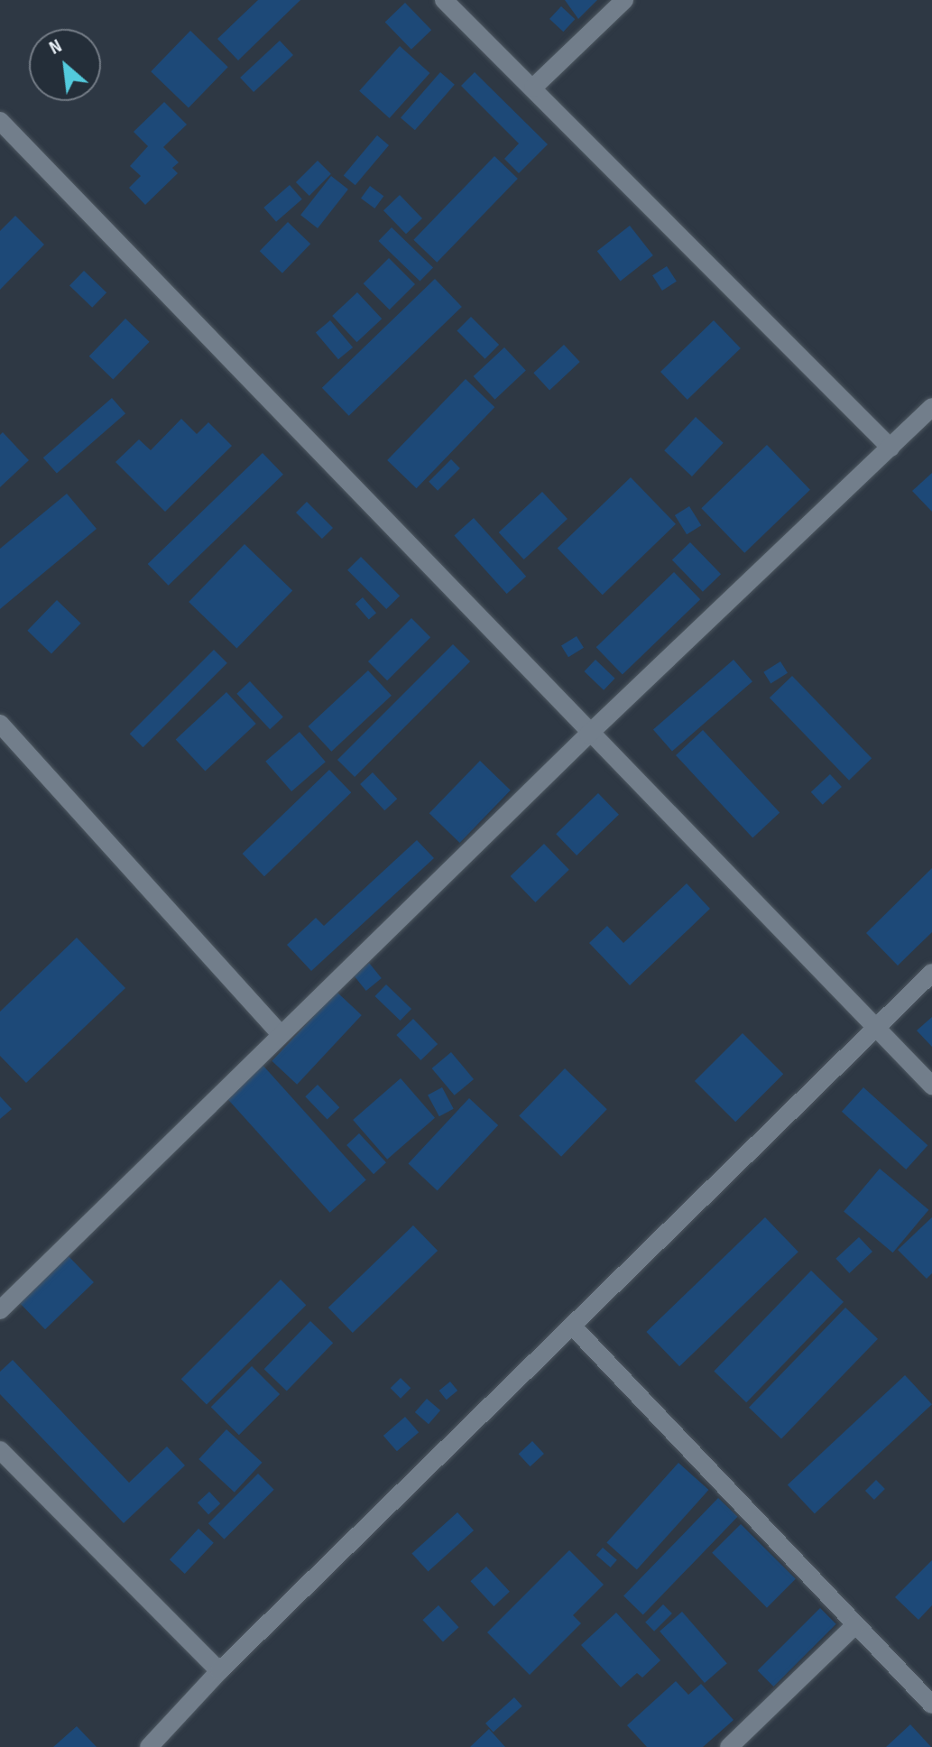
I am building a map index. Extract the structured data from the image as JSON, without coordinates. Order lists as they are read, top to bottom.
{
  "north": "top left"
}
